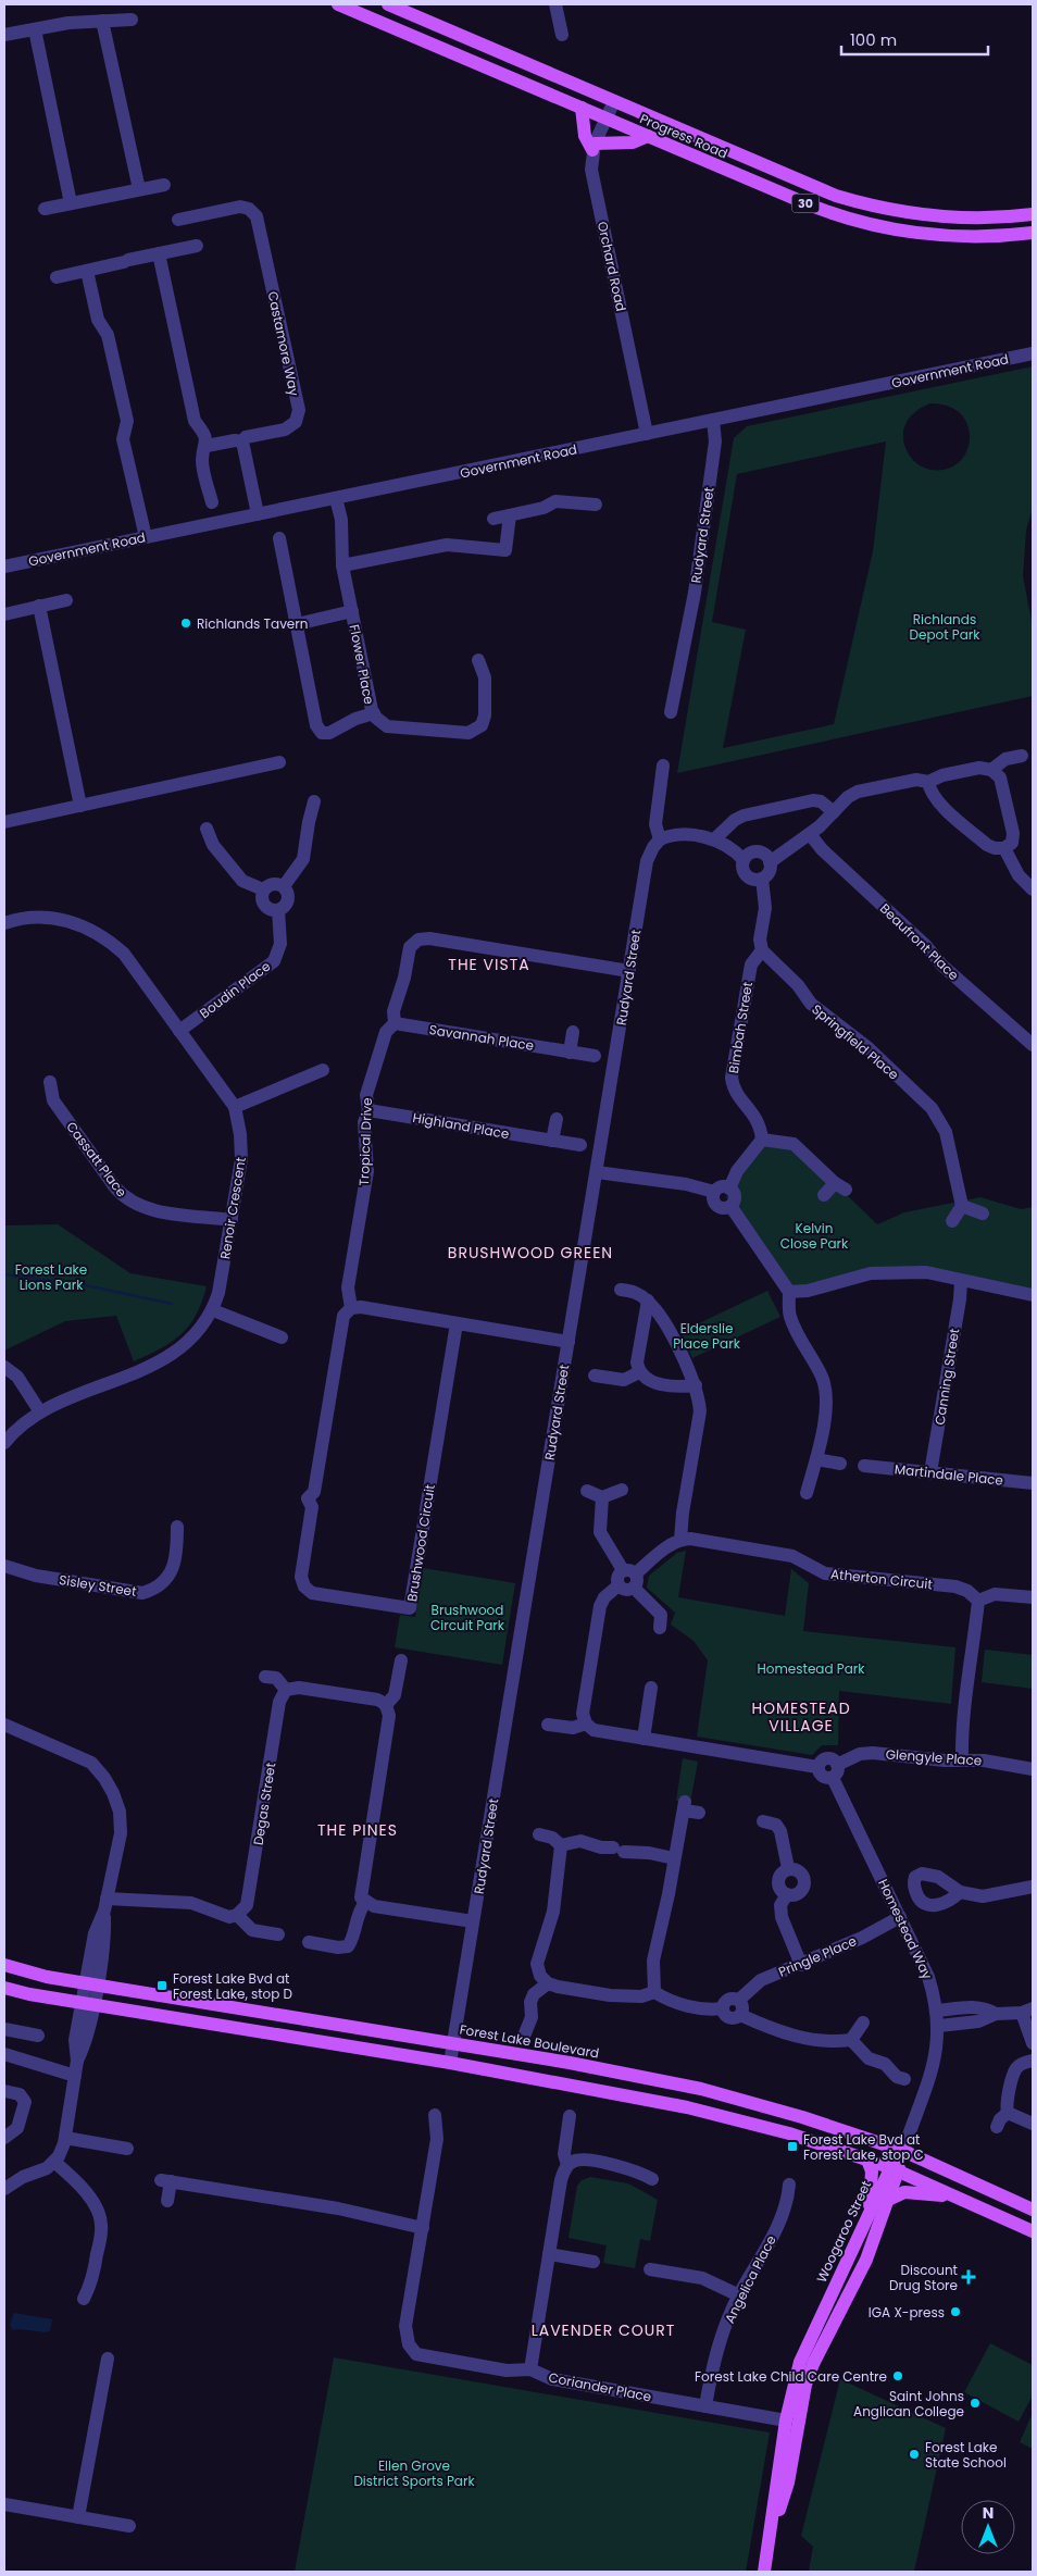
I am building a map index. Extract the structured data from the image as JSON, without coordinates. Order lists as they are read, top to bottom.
{
  "streets": {
    "main road": [
      "Progress Road",
      "30",
      "Forest Lake Boulevard",
      "Woogaroo Street"
    ],
    "street": [
      "Orchard Road",
      "Castamore Way",
      "Government Road",
      "Rudyard Street",
      "Flower Place",
      "Beaufront Place",
      "Boudin Place",
      "Bimbah Street",
      "Savannah Place",
      "Springfield Place",
      "Highland Place",
      "Tropical Drive",
      "Cassatt Place",
      "Renoir Crescent",
      "Canning Street",
      "Martindale Place",
      "Brushwood Circuit",
      "Atherton Circuit",
      "Sisley Street",
      "Glengyle Place",
      "Degas Street",
      "Homestead Way",
      "Pringle Place",
      "Angelica Place",
      "Coriander Place"
    ]
  },
  "crossings": [
    ["Progress Road", "Orchard Road"],
    ["Orchard Road", "Government Road"],
    ["Government Road", "Rudyard Street"],
    ["Government Road", "Flower Place"],
    ["Rudyard Street", "Tropical Drive"],
    ["Rudyard Street", "Forest Lake Boulevard"],
    ["Boudin Place", "Renoir Crescent"],
    ["Bimbah Street", "Springfield Place"],
    ["Savannah Place", "Tropical Drive"],
    ["Highland Place", "Tropical Drive"],
    ["Tropical Drive", "Brushwood Circuit"],
    ["Cassatt Place", "Renoir Crescent"],
    ["Canning Street", "Martindale Place"],
    ["Glengyle Place", "Homestead Way"],
    ["Homestead Way", "Pringle Place"],
    ["Homestead Way", "Forest Lake Boulevard"],
    ["Homestead Way", "Woogaroo Street"],
    ["Forest Lake Boulevard", "Woogaroo Street"],
    ["Woogaroo Street", "Coriander Place"],
    ["Angelica Place", "Coriander Place"]
  ],
  "districts": [
    "THE VISTA",
    "BRUSHWOOD GREEN",
    "HOMESTEAD VILLAGE",
    "THE PINES",
    "LAVENDER COURT"
  ],
  "parks": [
    "Richlands Depot Park",
    "Kelvin Close Park",
    "Forest Lake Lions Park",
    "Elderslie Place Park",
    "Brushwood Circuit Park",
    "Homestead Park",
    "Ellen Grove District Sports Park"
  ],
  "places": {
    "other": [
      "Richlands Tavern",
      "IGA X-press",
      "Forest Lake Child Care Centre",
      "Saint Johns Anglican College",
      "Forest Lake State School"
    ],
    "transit": ["Forest Lake Bvd at Forest Lake, stop D", "Forest Lake Bvd at Forest Lake, stop C"],
    "health": ["Discount Drug Store"]
  },
  "scale_bar": "100 m",
  "north": "top"
}
